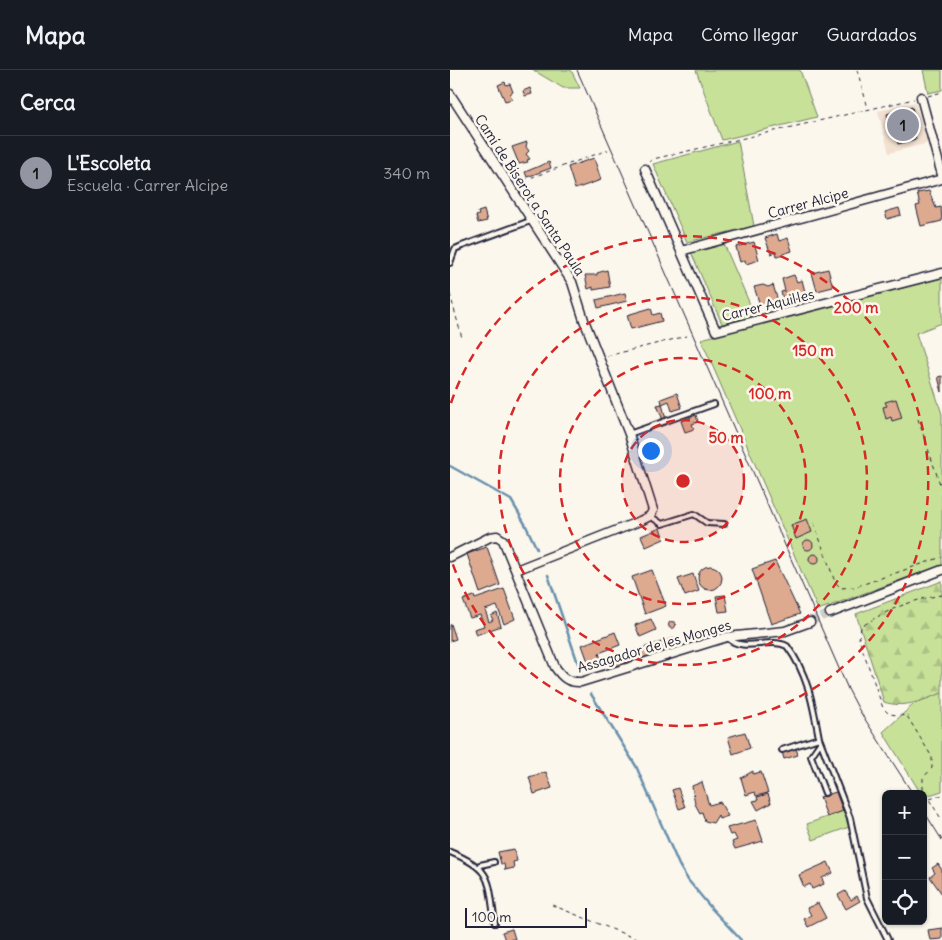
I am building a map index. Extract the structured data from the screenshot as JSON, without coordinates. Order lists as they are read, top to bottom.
{
  "streets": {
    "street": [
      "Camí de Biserot a Santa Paula",
      "Carrer Alcipe",
      "Carrer Aquil·les",
      "Assagador de les Monges"
    ]
  },
  "crossings": [
    ["Carrer Alcipe", "Carrer Aquil·les"]
  ],
  "scale_bar": "100 m",
  "page": {
    "header": "Mapa",
    "nav": ["Mapa", "Cómo llegar", "Guardados"],
    "heading": "Cerca",
    "pins": "1",
    "list": [
      {
        "mark": "1",
        "name": "L'Escoleta",
        "note": "Escuela · Carrer Alcipe",
        "value": "340 m"
      }
    ],
    "map_buttons": ["+", "−"],
    "scale": "100 m"
  },
  "rings": [
    "200 m",
    "150 m",
    "100 m",
    "50 m"
  ]
}
